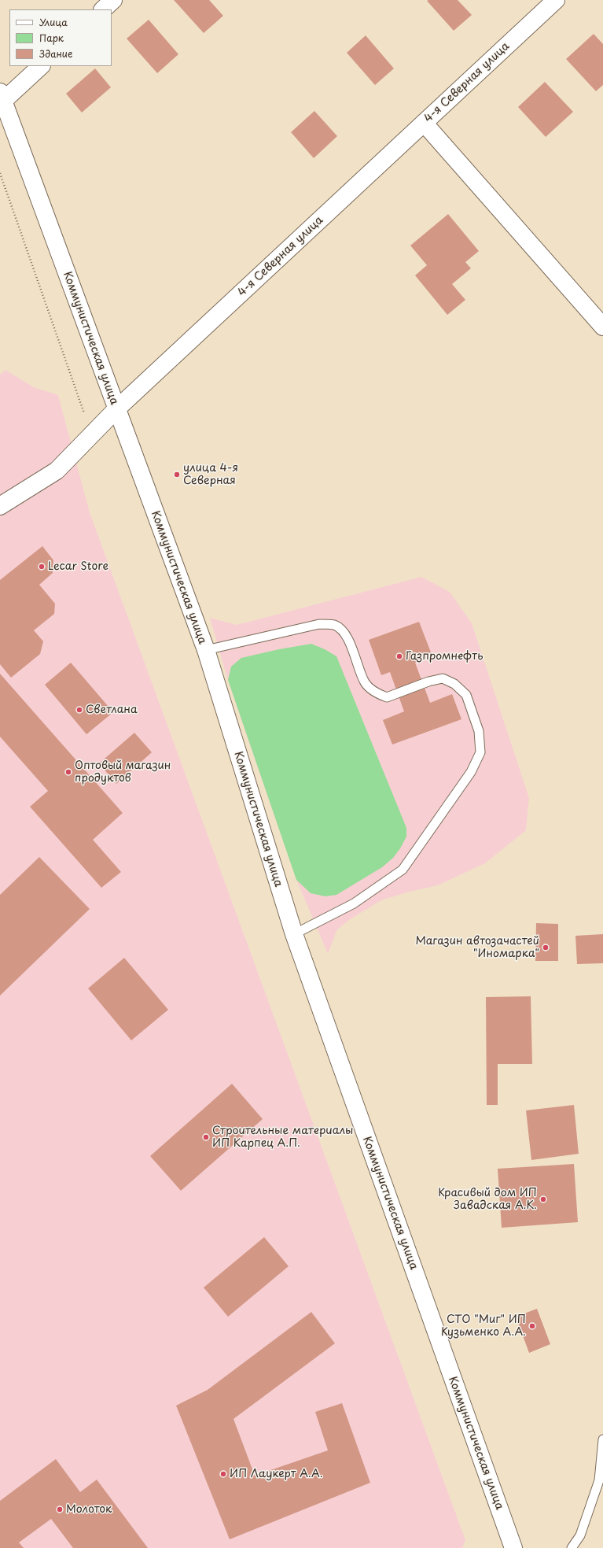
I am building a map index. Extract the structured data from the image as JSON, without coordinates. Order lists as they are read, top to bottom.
{
  "streets": {
    "street": ["4-я Северная улица", "Коммунистическая улица"]
  },
  "crossings": [
    ["4-я Северная улица", "Коммунистическая улица"]
  ],
  "places": [
    "улица 4-я Северная",
    "Lecar Store",
    "Газпромнефть",
    "Светлана",
    "Оптовый магазин продуктов",
    "Магазин автозачастей \"Иномарка\"",
    "Строительные материалы ИП Карпец А.П.",
    "Красивый дом ИП Завадская А.К.",
    "СТО \"Миг\" ИП Кузьменко А.А.",
    "ИП Лаукерт А.А.",
    "Молоток"
  ],
  "legend": ["Улица", "Парк", "Здание"]
}
